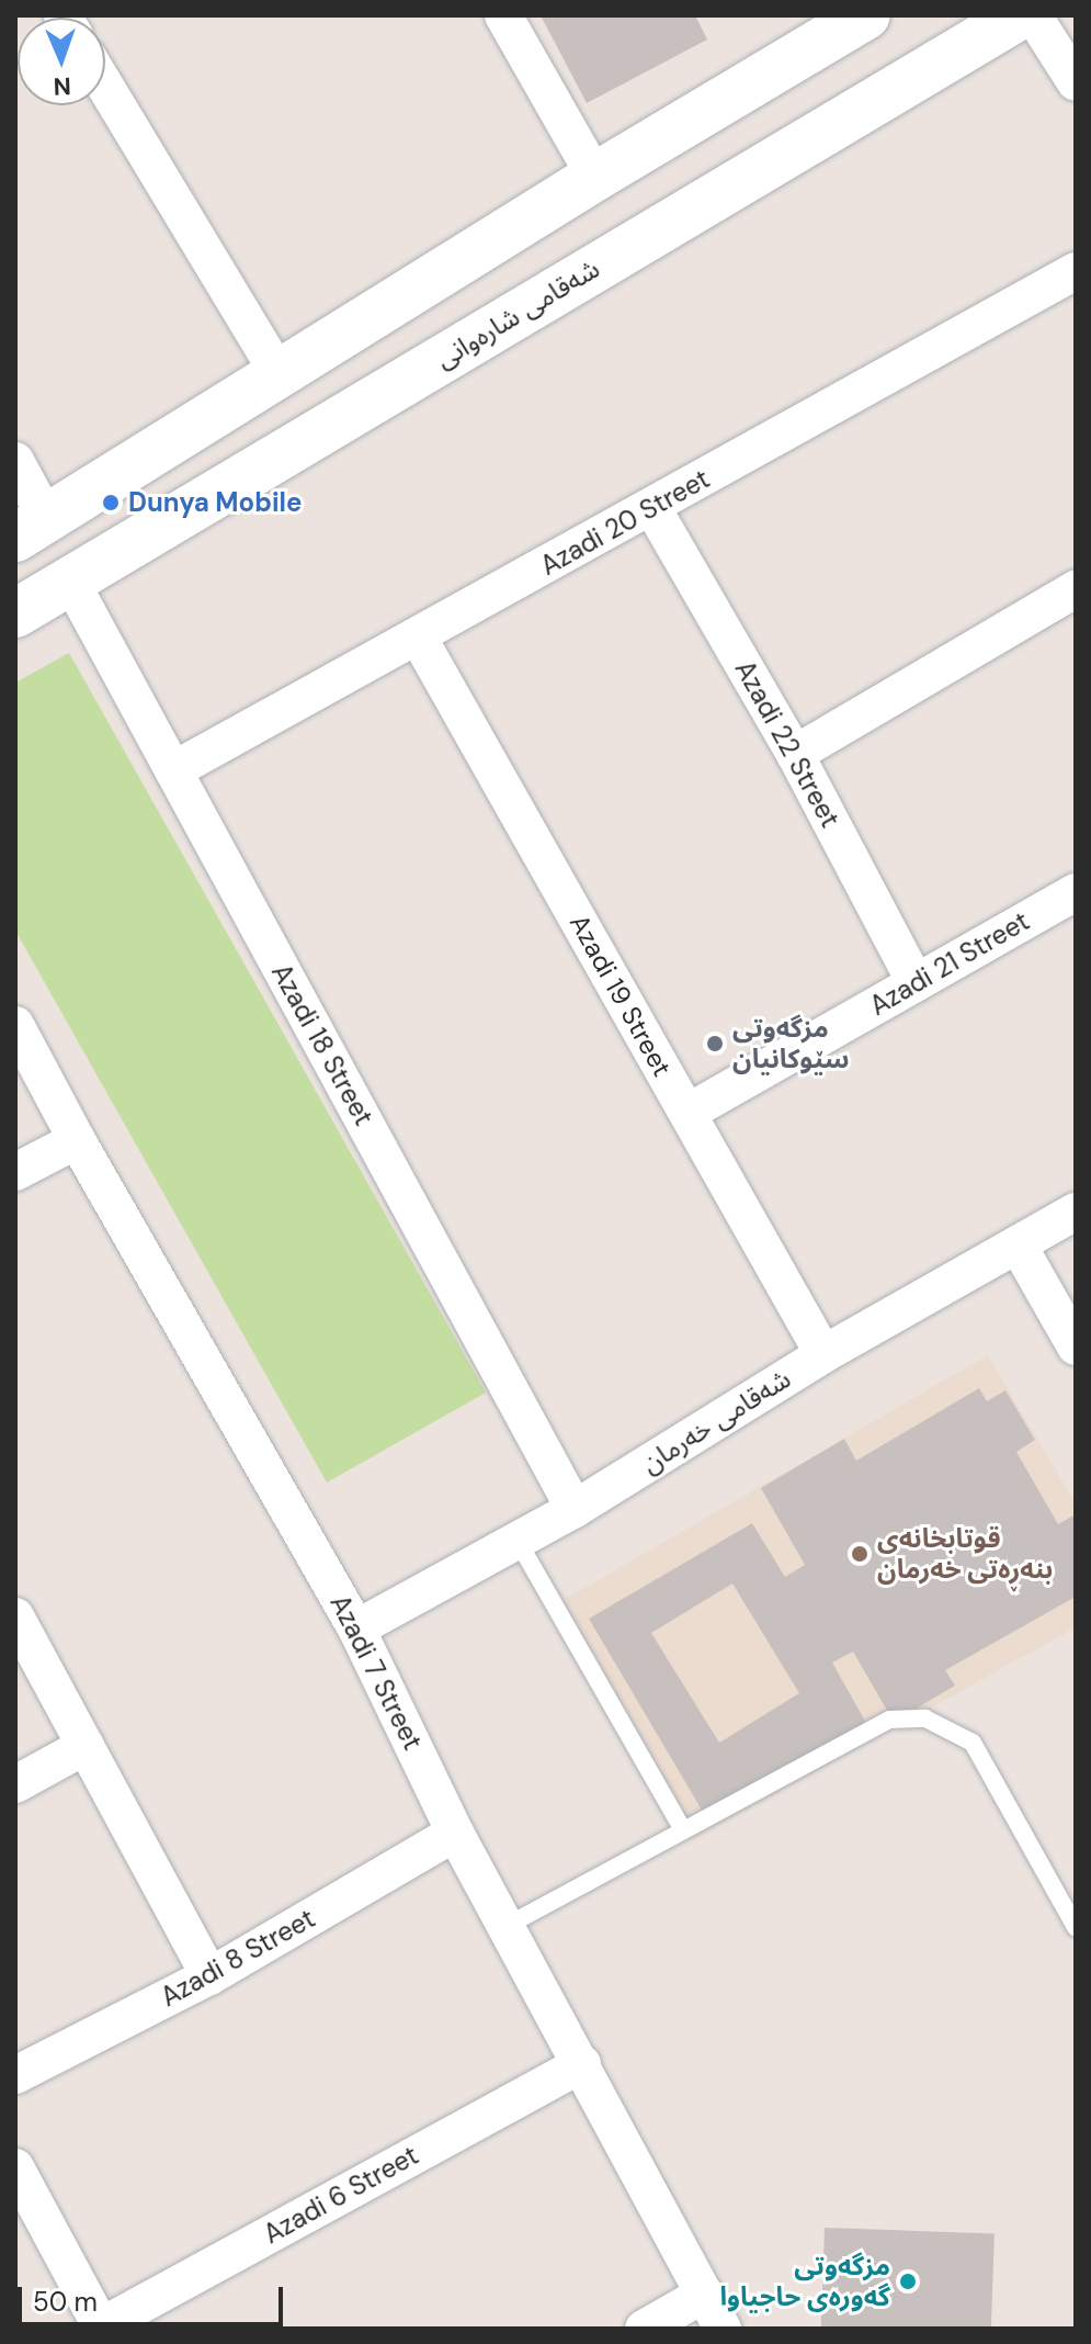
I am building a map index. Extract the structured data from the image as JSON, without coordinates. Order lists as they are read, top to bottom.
{
  "streets": {
    "main road": ["شەقامی شارەوانی"],
    "street": [
      "Azadi 20 Street",
      "Azadi 22 Street",
      "Azadi 21 Street",
      "Azadi 19 Street",
      "Azadi 18 Street",
      "شەقامی خەرمان",
      "Azadi 7 Street",
      "Azadi 8 Street",
      "Azadi 6 Street"
    ]
  },
  "crossings": [
    ["شەقامی شارەوانی", "Azadi 18 Street"],
    ["Azadi 20 Street", "Azadi 22 Street"],
    ["Azadi 20 Street", "Azadi 19 Street"],
    ["Azadi 20 Street", "Azadi 18 Street"],
    ["Azadi 22 Street", "Azadi 21 Street"],
    ["Azadi 21 Street", "Azadi 19 Street"],
    ["Azadi 19 Street", "شەقامی خەرمان"],
    ["Azadi 18 Street", "شەقامی خەرمان"],
    ["شەقامی خەرمان", "Azadi 7 Street"],
    ["Azadi 7 Street", "Azadi 8 Street"],
    ["Azadi 7 Street", "Azadi 6 Street"]
  ],
  "places": [
    "Dunya Mobile",
    "مزگەوتی سێوکانیان",
    "قوتابخانەی بنەڕەتی خەرمان",
    "مزگەوتی گەورەی حاجیاوا"
  ],
  "scale_bar": "50 m",
  "north": "bottom"
}
